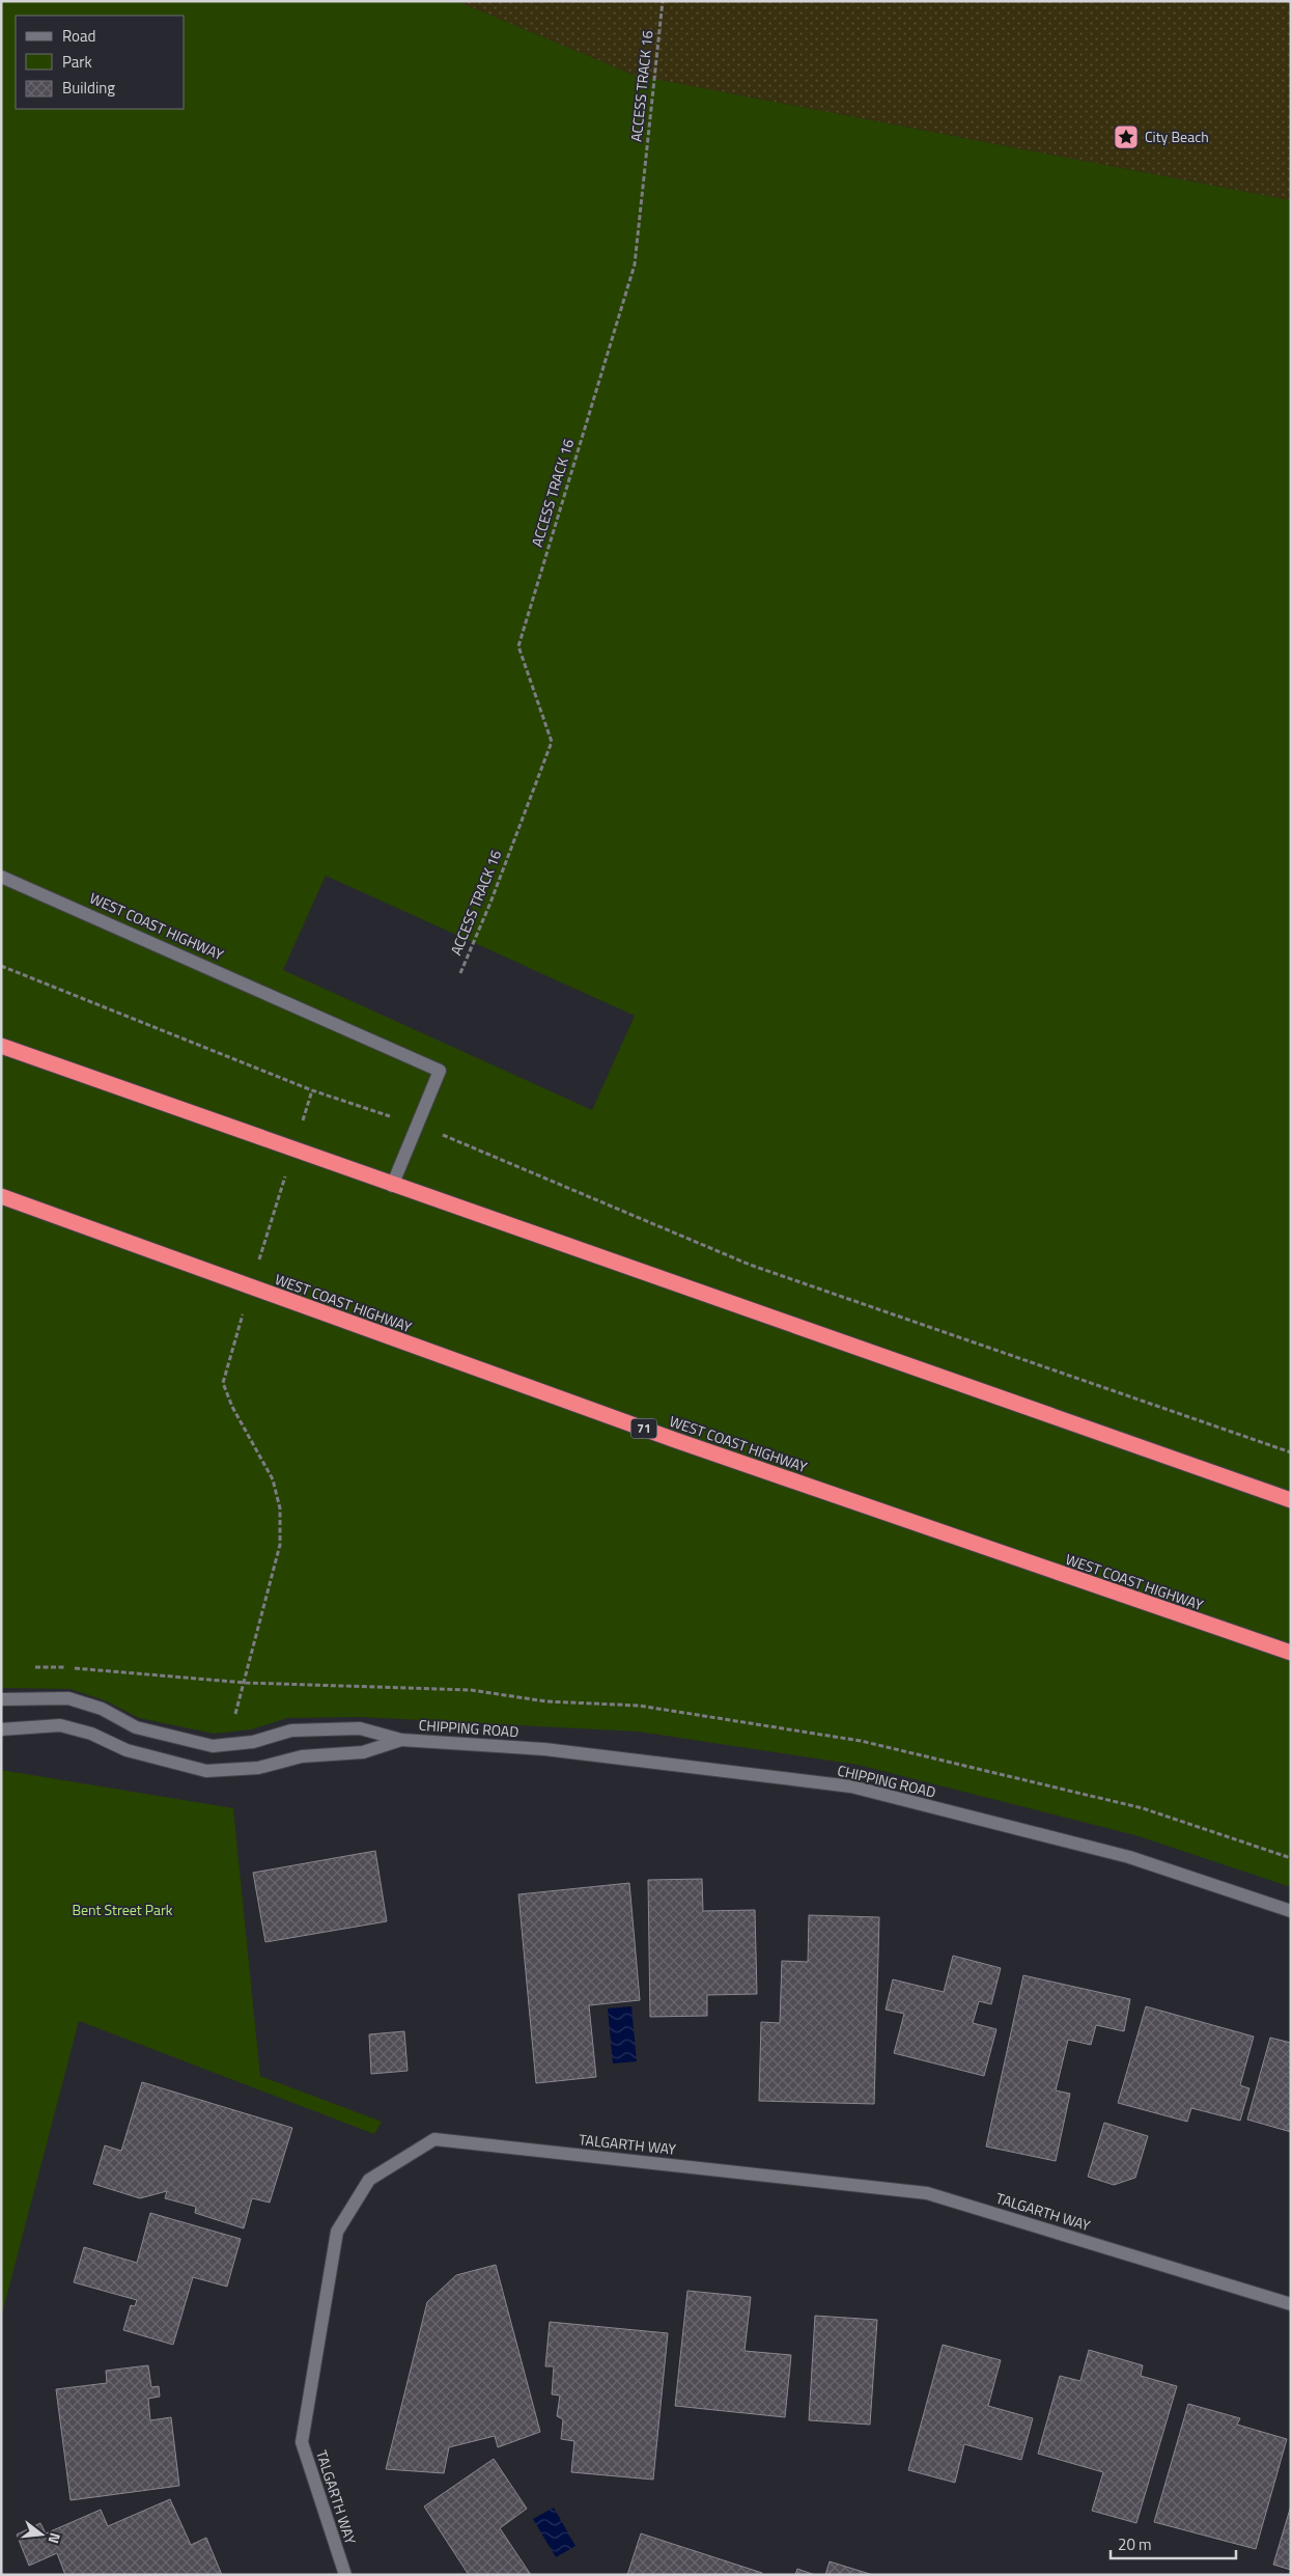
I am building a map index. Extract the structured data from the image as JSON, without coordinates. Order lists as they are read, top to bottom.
{
  "streets": {
    "highway": ["WEST COAST HIGHWAY", "71"],
    "street": ["CHIPPING ROAD", "TALGARTH WAY"],
    "path": ["ACCESS TRACK 16"]
  },
  "parks": ["Bent Street Park"],
  "places": {
    "place": ["City Beach"]
  },
  "legend": ["Road", "Park", "Building"],
  "scale_bar": "20 m",
  "north": "right"
}
